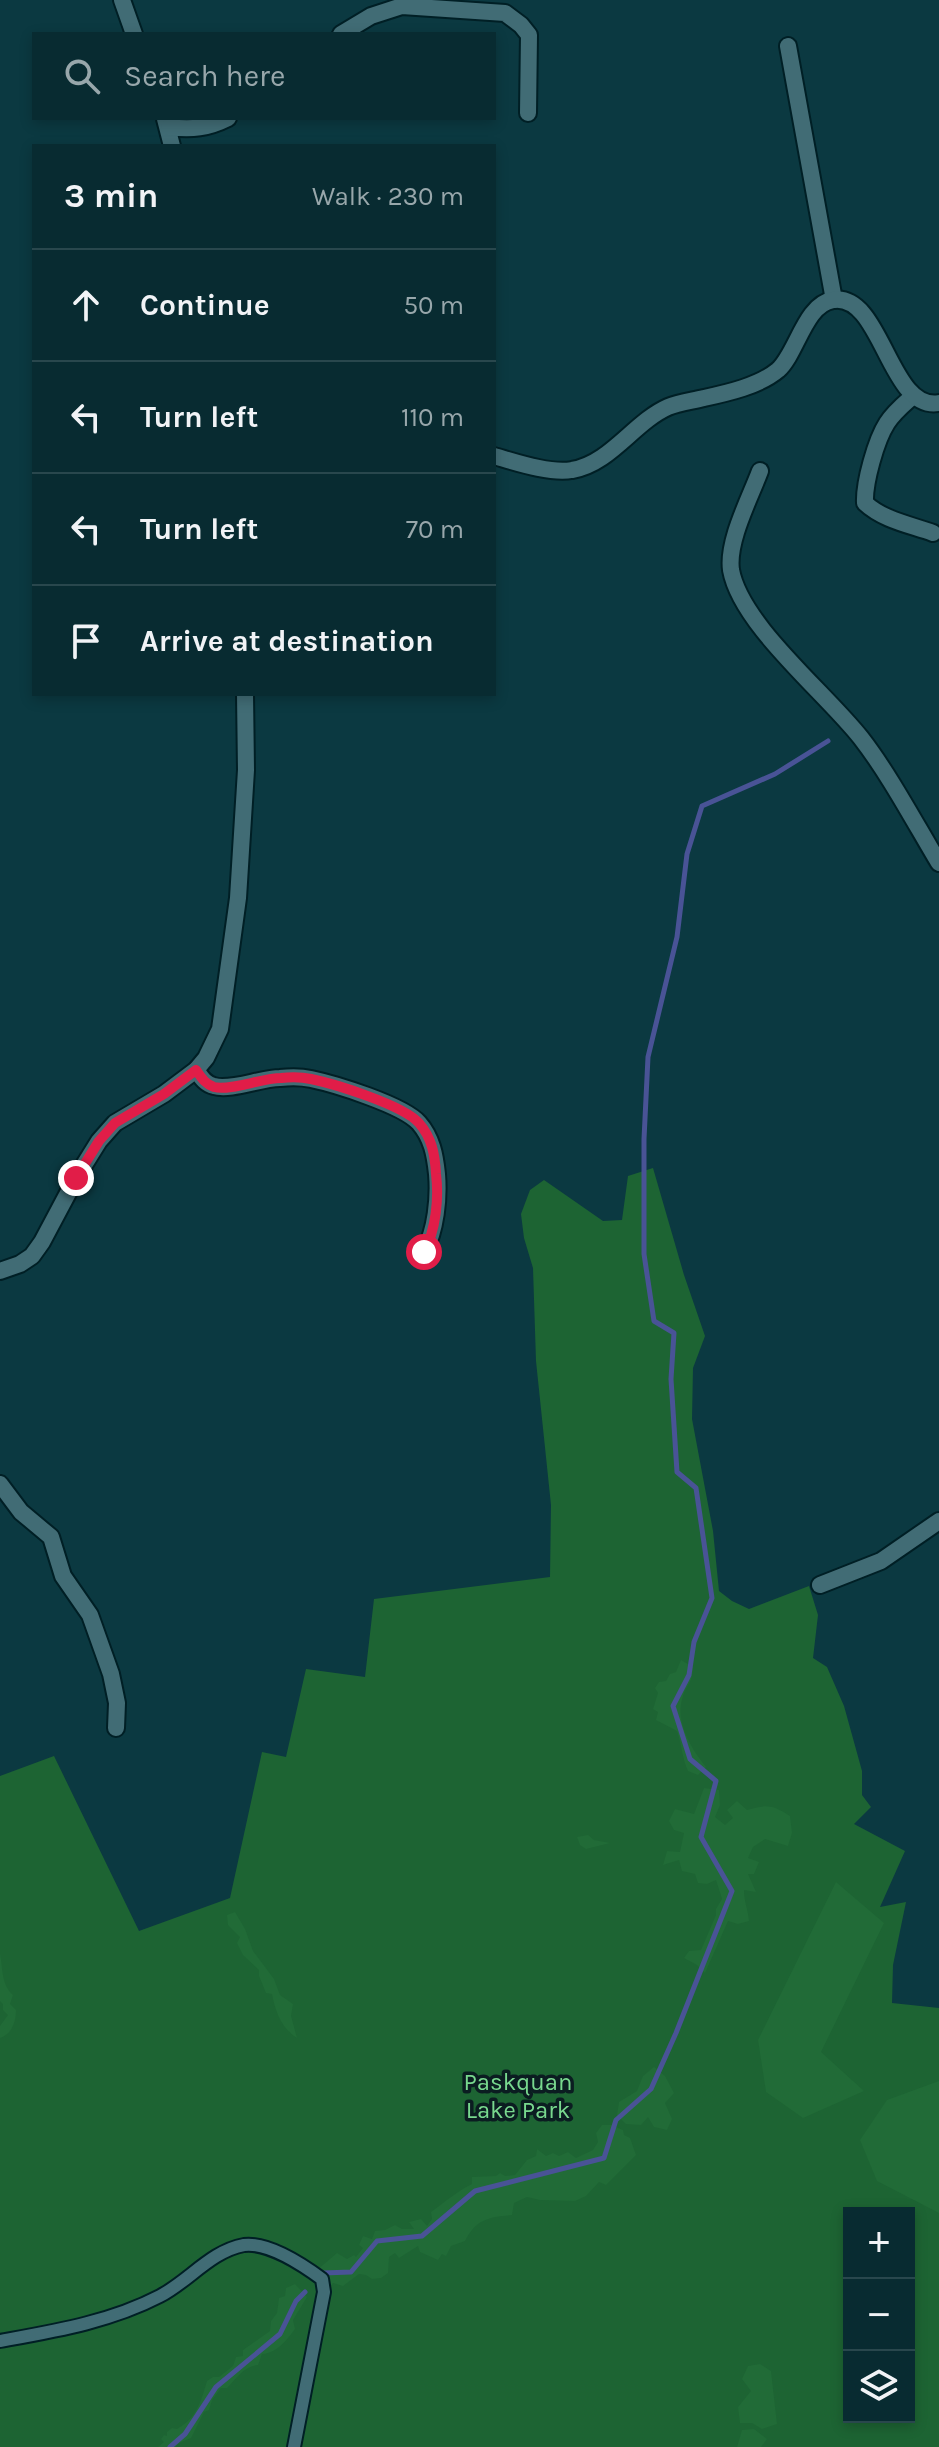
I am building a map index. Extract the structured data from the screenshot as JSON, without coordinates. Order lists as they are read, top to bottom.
{
  "parks": ["Paskquan Lake Park"],
  "page": {
    "search": "Search here",
    "heading": ["3 min", "Walk · 230 m"],
    "list": [
      ["Continue", "50 m"],
      ["Turn left", "110 m"],
      ["Turn left", "70 m"],
      "Arrive at destination"
    ],
    "map_buttons": ["+", "−"]
  }
}
